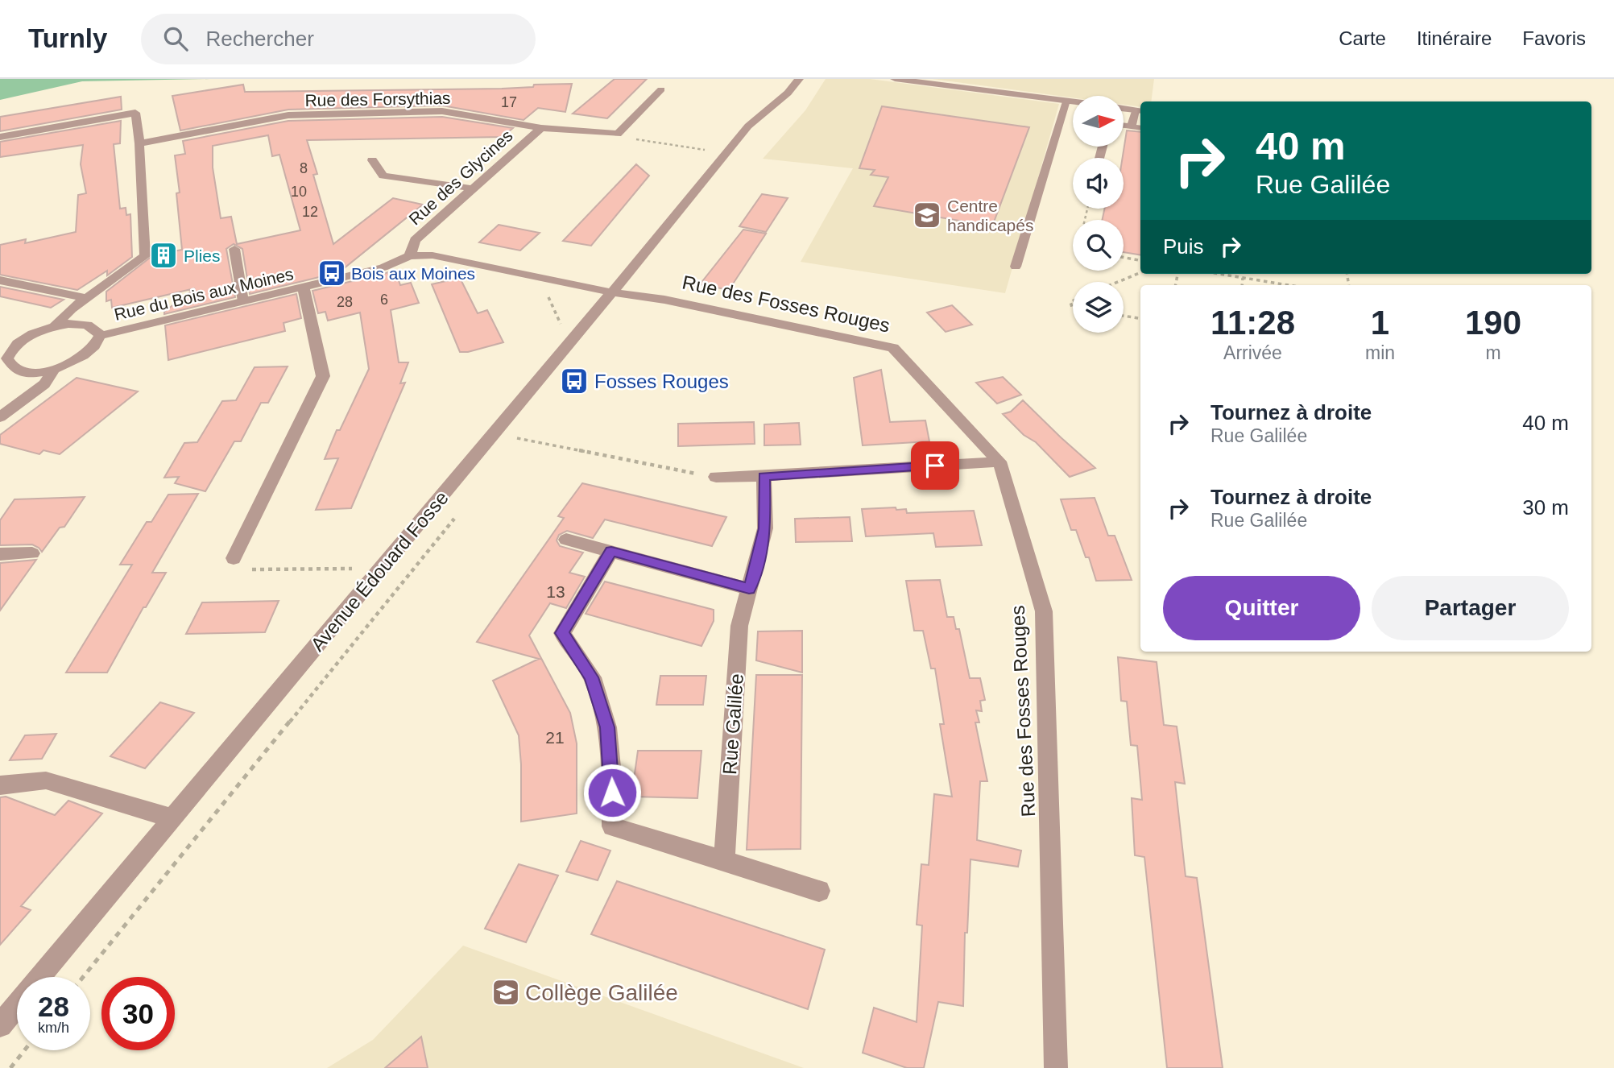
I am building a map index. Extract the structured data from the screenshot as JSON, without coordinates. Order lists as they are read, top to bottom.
{
  "streets": {
    "street": [
      "Rue des Forsythias",
      "Rue des Glycines",
      "Rue du Bois aux Moines",
      "Rue des Fosses Rouges",
      "Avenue Édouard Fosse",
      "Rue Galilée"
    ]
  },
  "crossings": [
    ["Rue des Forsythias", "Rue des Glycines"],
    ["Rue des Glycines", "Rue du Bois aux Moines"],
    ["Rue du Bois aux Moines", "Rue des Fosses Rouges"],
    ["Rue du Bois aux Moines", "Avenue Édouard Fosse"],
    ["Rue des Fosses Rouges", "Avenue Édouard Fosse"]
  ],
  "places": {
    "school or university": ["Centre handicapés", "Collège Galilée"],
    "building": ["Plies"],
    "bus stop": ["Bois aux Moines", "Fosses Rouges"]
  },
  "house_numbers": [
    "17",
    "8",
    "10",
    "12",
    "6",
    "28",
    "13",
    "21"
  ],
  "north": "right",
  "page": {
    "header": "Turnly",
    "search": "Rechercher",
    "nav": ["Carte", "Itinéraire", "Favoris"],
    "turn": ["40 m", "Rue Galilée"],
    "then": "Puis",
    "eta": [
      "11:28",
      "Arrivée",
      "1",
      "min",
      "190",
      "m"
    ],
    "list": [
      {
        "name": "Tournez à droite",
        "note": "Rue Galilée",
        "value": "40 m"
      },
      {
        "name": "Tournez à droite",
        "note": "Rue Galilée",
        "value": "30 m"
      }
    ],
    "buttons": ["Quitter", "Partager"],
    "speed": "28 km/h",
    "limit": "30"
  }
}
